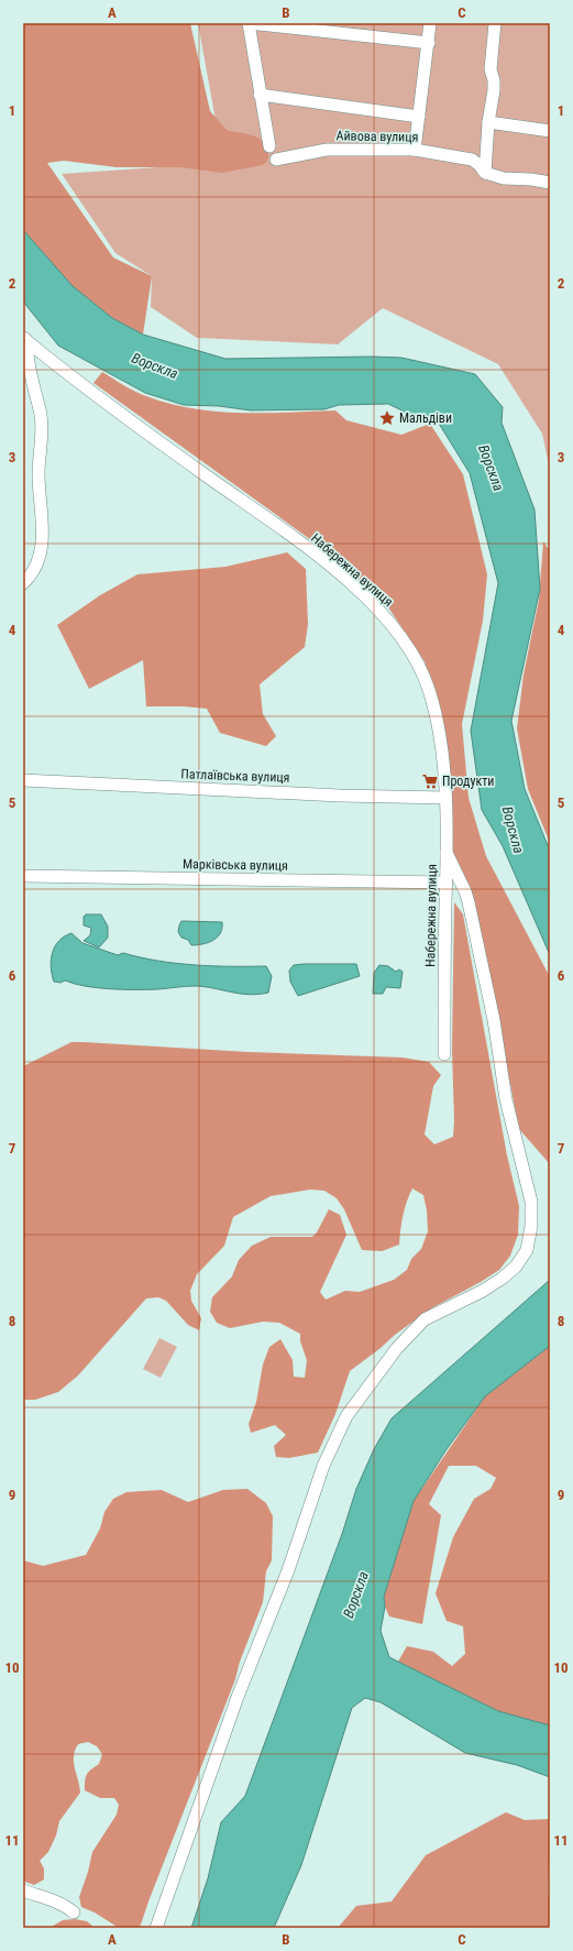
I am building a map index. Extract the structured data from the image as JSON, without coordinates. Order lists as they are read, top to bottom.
{
  "streets": {
    "street": [
      "Айвова вулиця",
      "Набережна вулиця",
      "Патлаївська вулиця",
      "Марківська вулиця"
    ]
  },
  "crossings": [
    ["Набережна вулиця", "Патлаївська вулиця"],
    ["Набережна вулиця", "Марківська вулиця"]
  ],
  "water": ["Ворскла"],
  "places": {
    "place": ["Мальдіви"],
    "supermarket": ["Продукти"]
  },
  "grid": {
    "columns": ["A", "B", "C"],
    "rows": [
      "1",
      "2",
      "3",
      "4",
      "5",
      "6",
      "7",
      "8",
      "9",
      "10",
      "11"
    ]
  }
}
